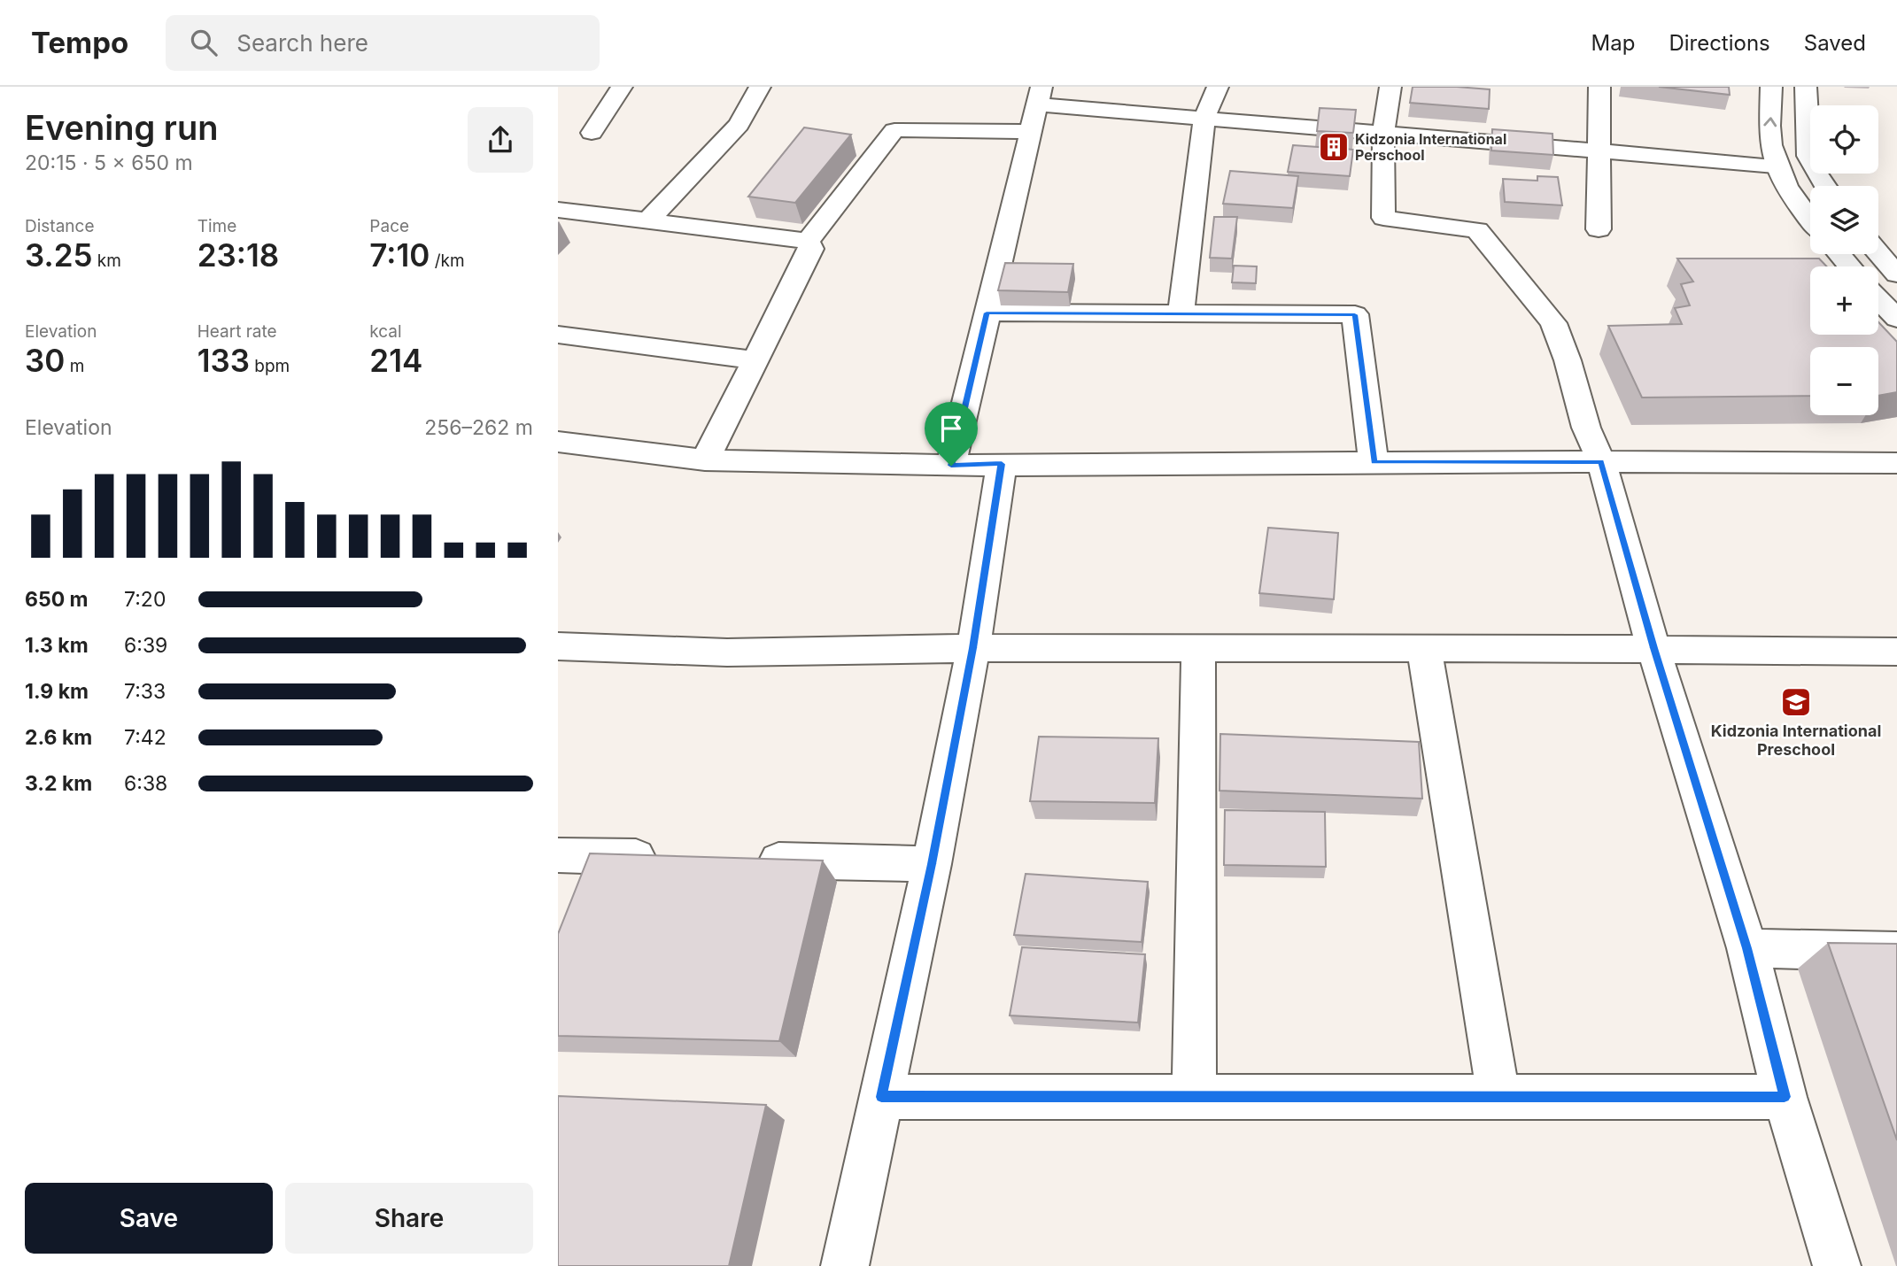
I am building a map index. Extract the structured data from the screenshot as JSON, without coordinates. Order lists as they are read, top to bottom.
{
  "places": {
    "building": ["Kidzonia International Perschool"],
    "school or university": ["Kidzonia International Preschool"]
  },
  "page": {
    "header": "Tempo",
    "search": "Search here",
    "nav": ["Map", "Directions", "Saved"],
    "heading": ["Evening run", "20:15 · 5 × 650 m"],
    "map_buttons": ["+", "−"],
    "stats": [
      ["Distance", "3.25 km"],
      ["Time", "23:18"],
      ["Pace", "7:10 /km"],
      ["Elevation", "30 m"],
      ["Heart rate", "133 bpm"],
      ["kcal", "214"]
    ],
    "chart": ["Elevation", "256–262 m"],
    "list": [
      {
        "name": "650 m",
        "note": "7:20"
      },
      {
        "name": "1.3 km",
        "note": "6:39"
      },
      {
        "name": "1.9 km",
        "note": "7:33"
      },
      {
        "name": "2.6 km",
        "note": "7:42"
      },
      {
        "name": "3.2 km",
        "note": "6:38"
      }
    ],
    "buttons": ["Save", "Share"]
  }
}
